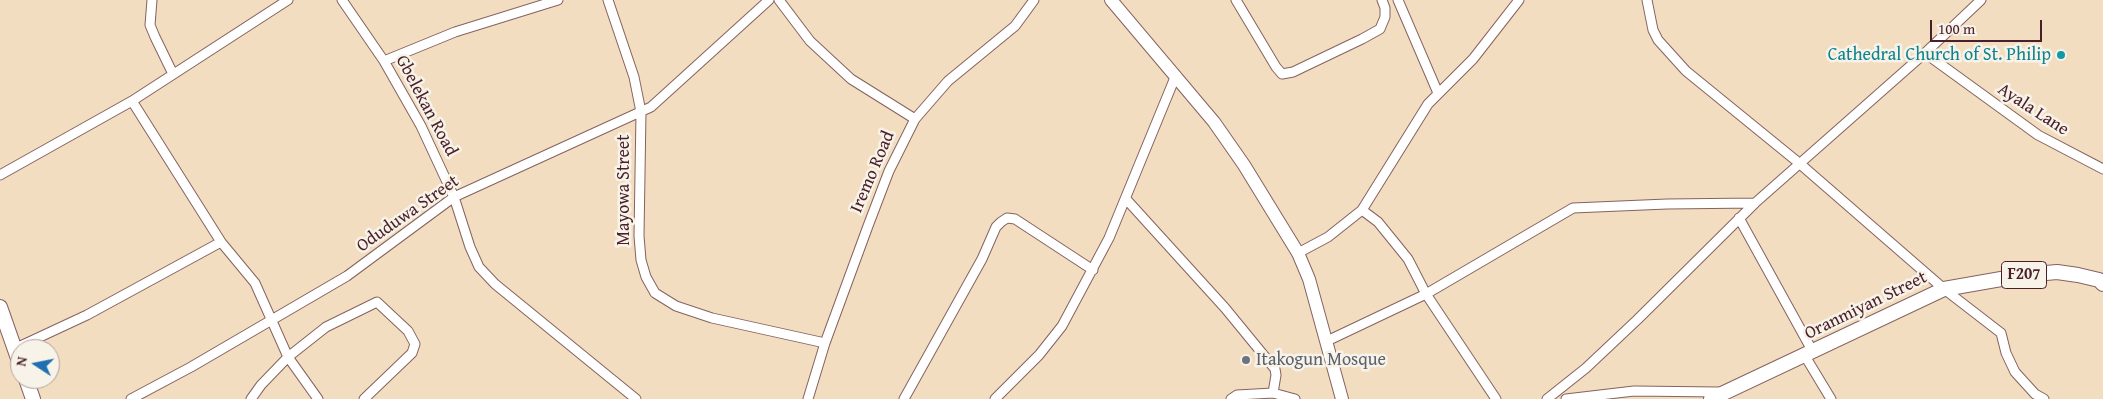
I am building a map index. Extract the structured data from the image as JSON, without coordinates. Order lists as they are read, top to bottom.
{
  "streets": {
    "main road": ["F207", "Oranmiyan Street"],
    "street": [
      "Gbelekan Road",
      "Ayala Lane",
      "Iremo Road",
      "Mayowa Street",
      "Oduduwa Street"
    ]
  },
  "crossings": [
    ["Gbelekan Road", "Oduduwa Street"],
    ["Iremo Road", "Mayowa Street"],
    ["Mayowa Street", "Oduduwa Street"],
    ["F207", "Oranmiyan Street"]
  ],
  "places": ["Cathedral Church of St. Philip", "Itakogun Mosque"],
  "scale_bar": "100 m",
  "north": "left"
}
